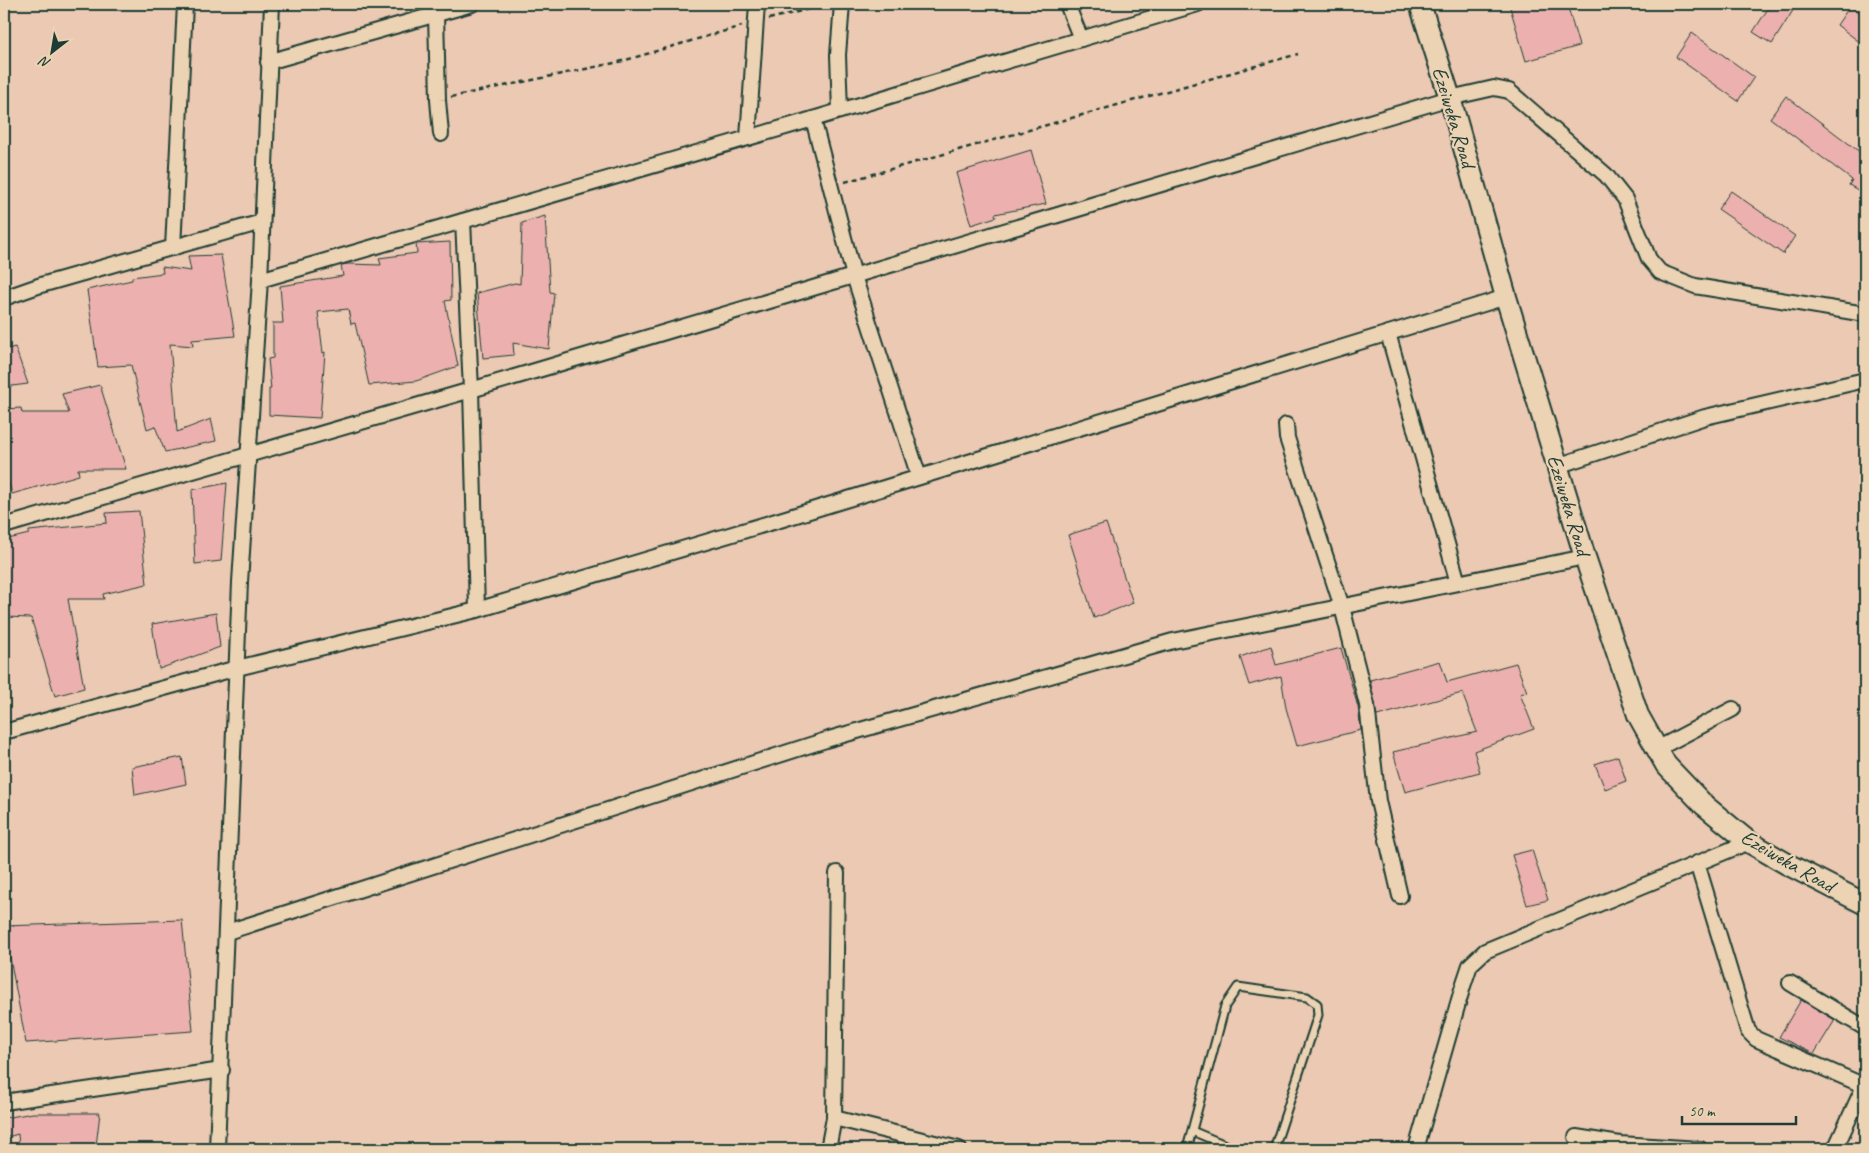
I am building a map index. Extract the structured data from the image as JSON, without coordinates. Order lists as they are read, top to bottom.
{
  "streets": {
    "main road": ["Ezeiweka Road"]
  },
  "scale_bar": "50 m",
  "north": "bottom left"
}
